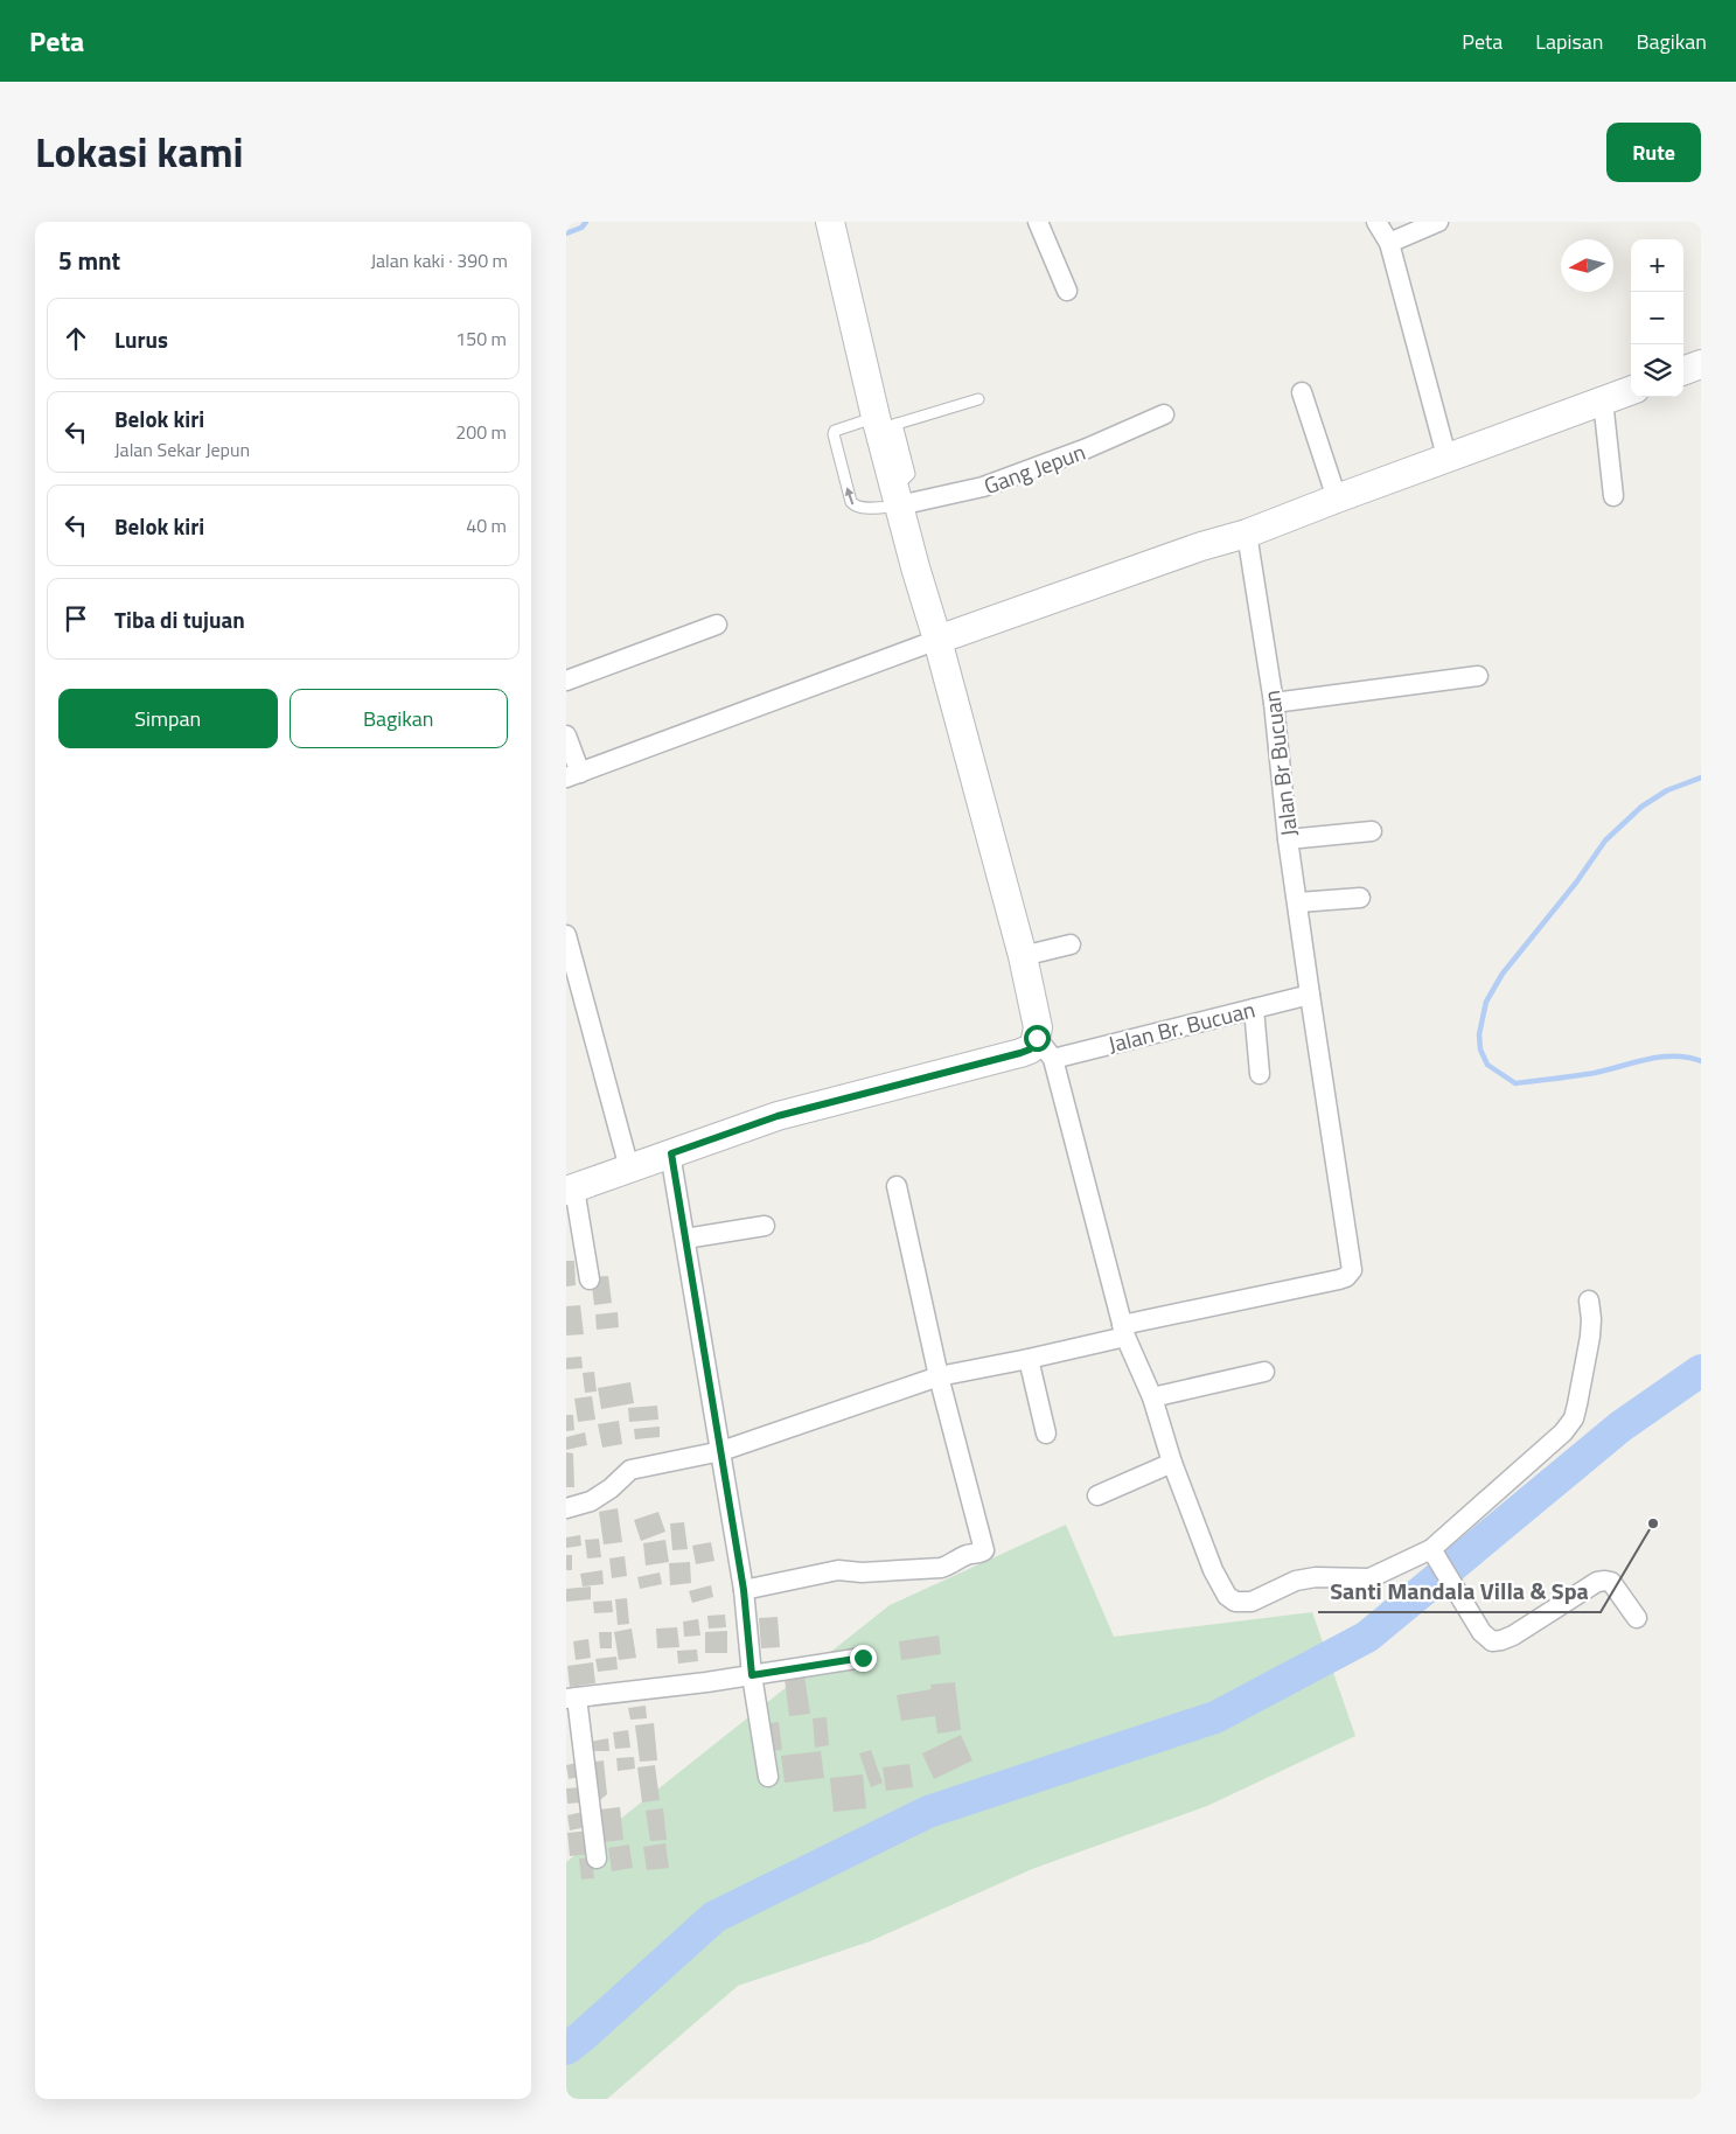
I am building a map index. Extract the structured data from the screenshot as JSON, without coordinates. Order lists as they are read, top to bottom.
{
  "streets": {
    "street": ["Gang Jepun", "Jalan Br Bucuan", "Jalan Br. Bucuan"]
  },
  "crossings": [
    ["Jalan Br Bucuan", "Jalan Br. Bucuan"]
  ],
  "places": ["Santi Mandala Villa & Spa"],
  "north": "left",
  "page": {
    "header": "Peta",
    "nav": ["Peta", "Lapisan", "Bagikan"],
    "title": "Lokasi kami",
    "buttons": [
      "Rute",
      ["Simpan", "Bagikan"]
    ],
    "heading": ["5 mnt", "Jalan kaki · 390 m"],
    "map_buttons": ["+", "−"],
    "list": [
      ["Lurus", "150 m"],
      ["Belok kiri", "Jalan Sekar Jepun", "200 m"],
      ["Belok kiri", "40 m"],
      "Tiba di tujuan"
    ]
  }
}
